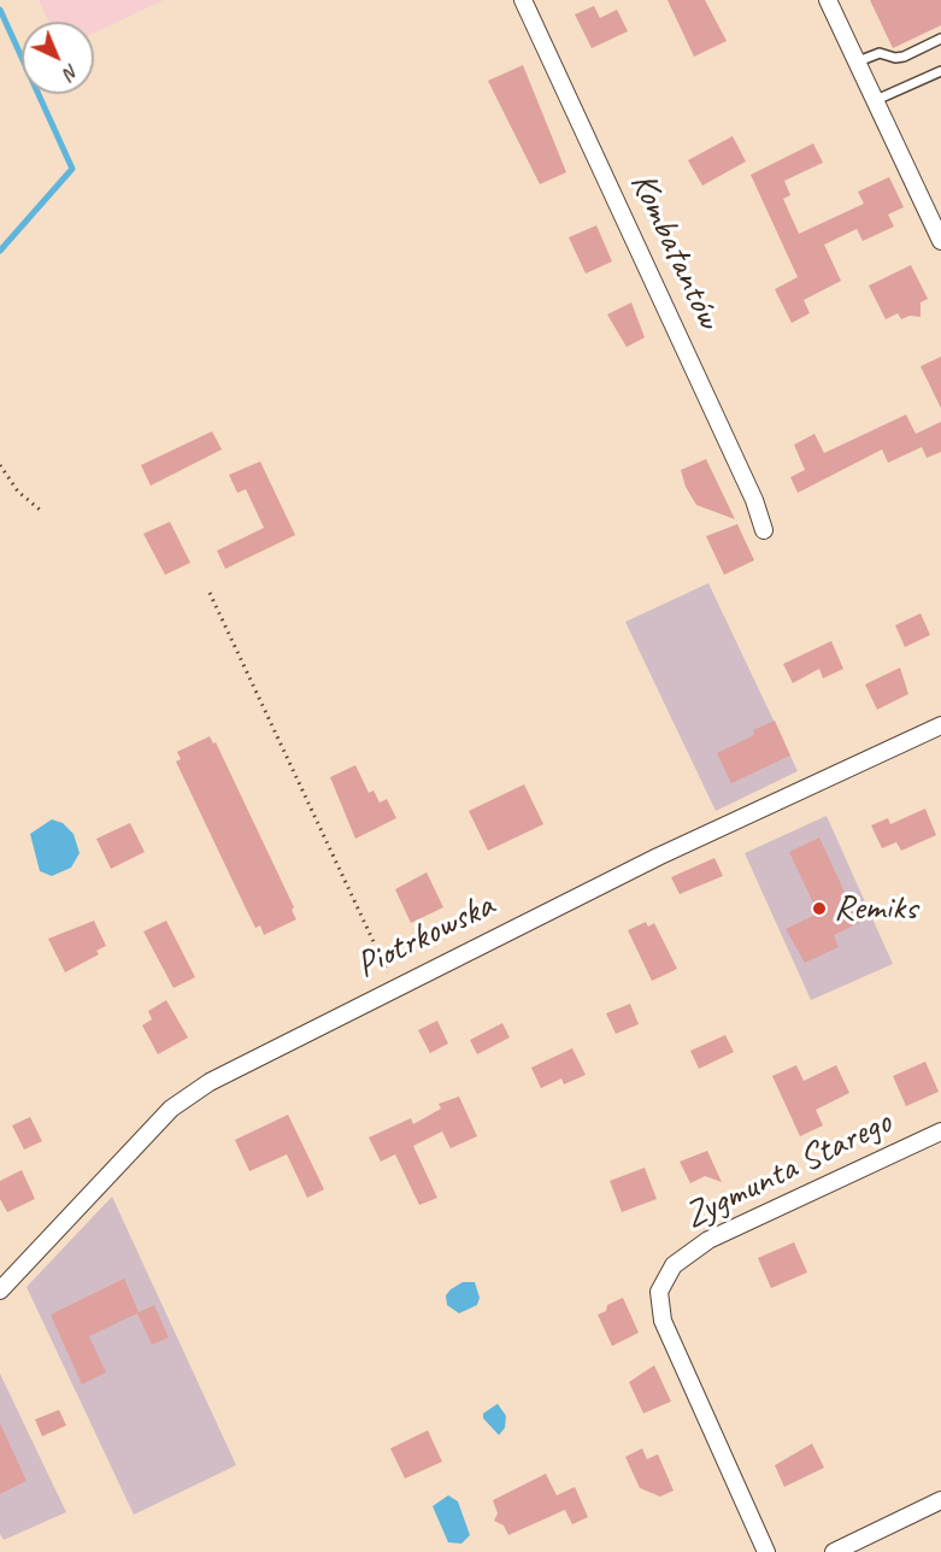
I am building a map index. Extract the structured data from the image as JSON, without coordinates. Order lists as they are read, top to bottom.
{
  "streets": {
    "street": ["Kombatantów", "Piotrkowska", "Zygmunta Starego"]
  },
  "places": ["Remiks"],
  "north": "bottom right"
}
